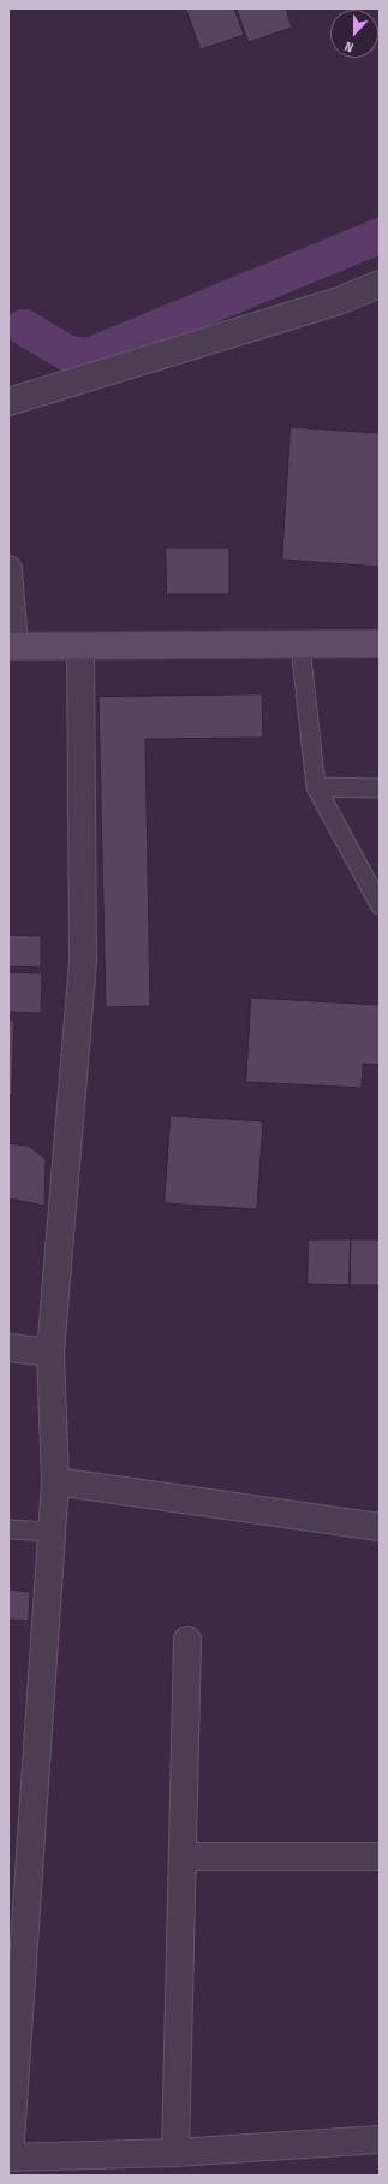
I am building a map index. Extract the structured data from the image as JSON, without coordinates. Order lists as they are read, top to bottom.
{
  "north": "bottom"
}
